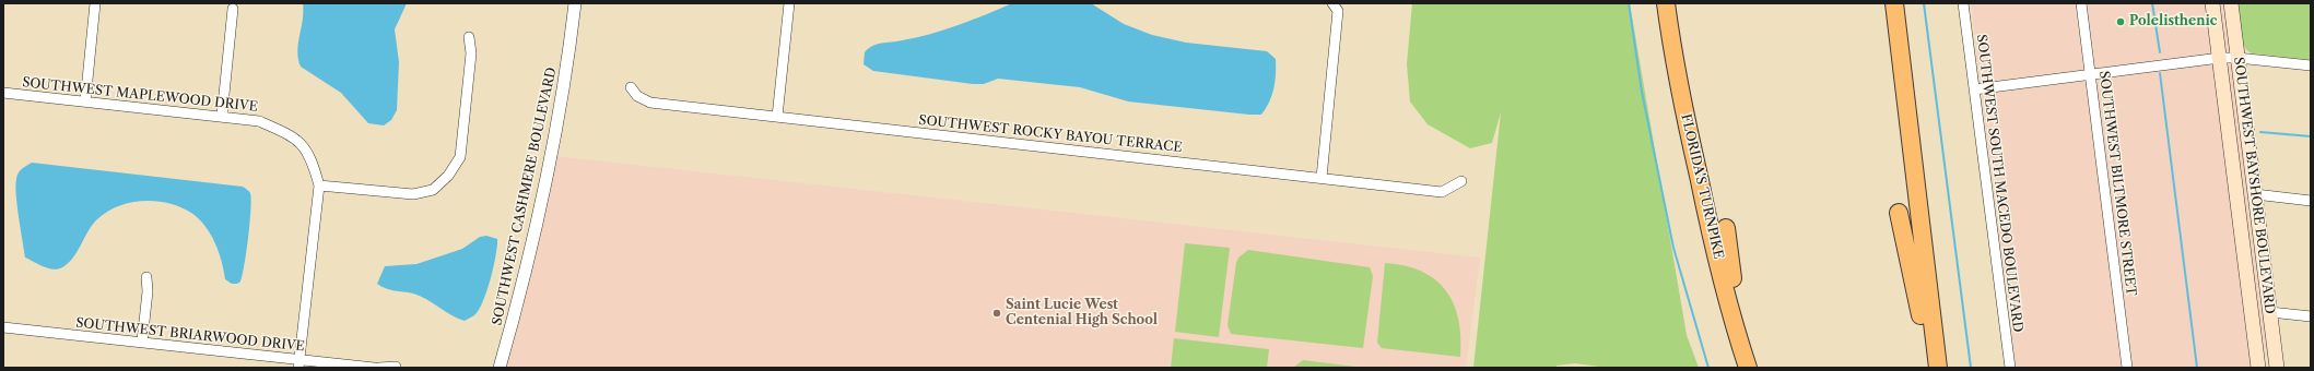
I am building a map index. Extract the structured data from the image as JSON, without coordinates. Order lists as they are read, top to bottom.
{
  "streets": {
    "highway": ["FLORIDA'S TURNPIKE"],
    "main road": ["SOUTHWEST BAYSHORE BOULEVARD"],
    "street": [
      "SOUTHWEST MAPLEWOOD DRIVE",
      "SOUTHWEST ROCKY BAYOU TERRACE",
      "SOUTHWEST SOUTH MACEDO BOULEVARD",
      "SOUTHWEST BILTMORE STREET",
      "SOUTHWEST CASHMERE BOULEVARD",
      "SOUTHWEST BRIARWOOD DRIVE"
    ]
  },
  "crossings": [
    ["SOUTHWEST MAPLEWOOD DRIVE", "SOUTHWEST BRIARWOOD DRIVE"]
  ],
  "places": ["Polelisthenic", "Saint Lucie West Centenial High School"]
}
